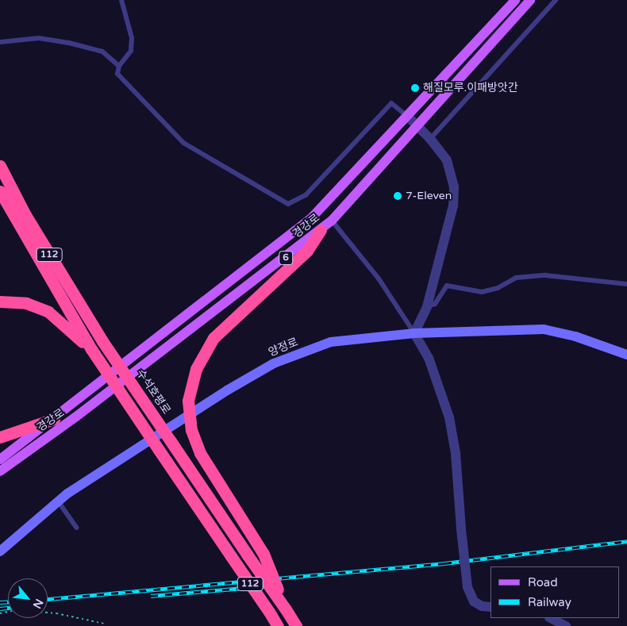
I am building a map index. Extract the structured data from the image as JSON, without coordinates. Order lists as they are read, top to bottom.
{
  "streets": {
    "highway": ["112", "수석호평로"],
    "main road": ["경강로", "6", "양정로"]
  },
  "places": ["해질모루.이패방앗간", "7-Eleven"],
  "legend": ["Road", "Railway"],
  "north": "bottom right"
}
